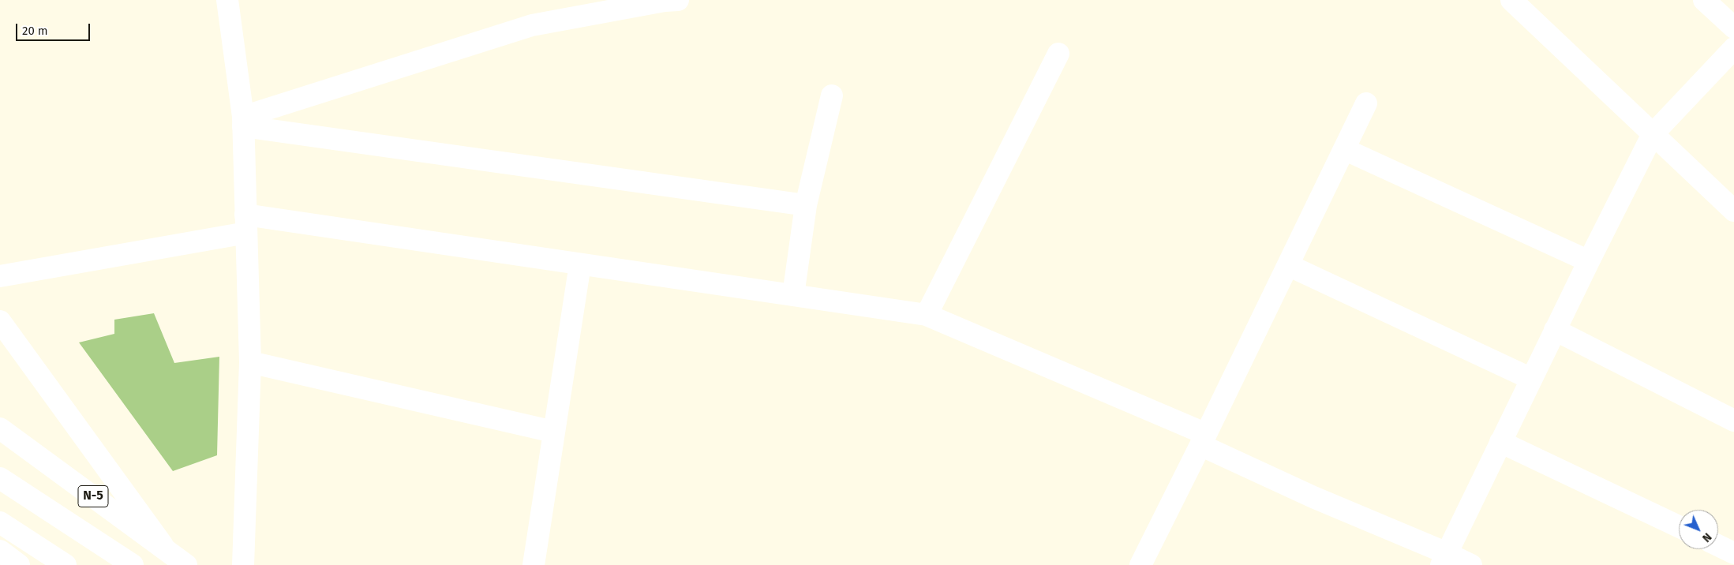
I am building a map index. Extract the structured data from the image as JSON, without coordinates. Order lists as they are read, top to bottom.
{
  "streets": {
    "main road": ["N-5"]
  },
  "scale_bar": "20 m",
  "north": "bottom right"
}
